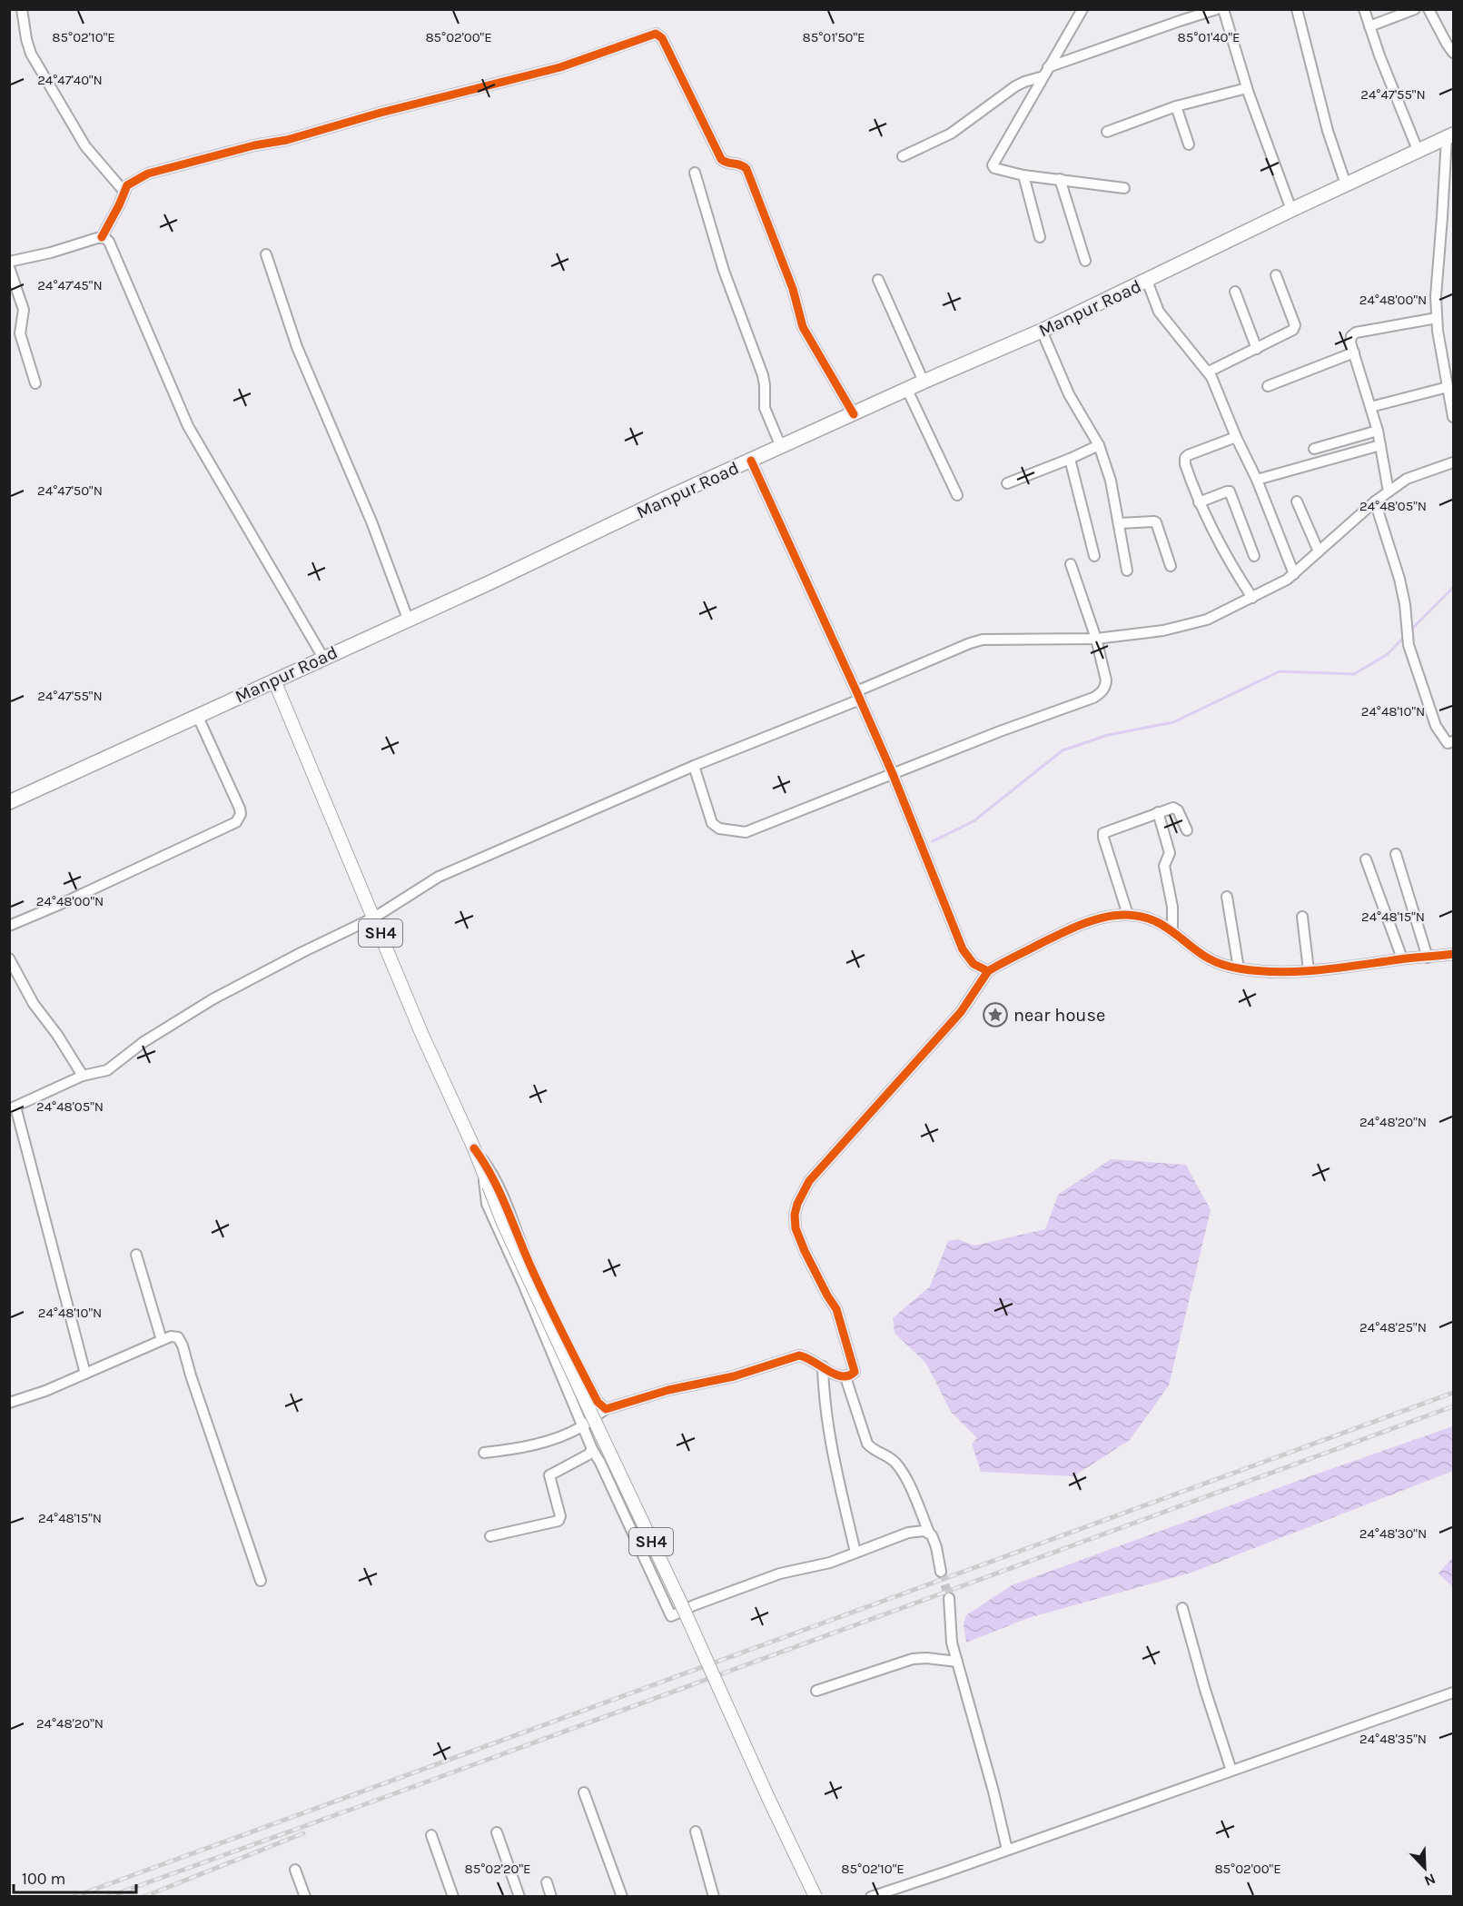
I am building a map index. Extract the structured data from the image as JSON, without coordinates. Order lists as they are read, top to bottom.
{
  "streets": {
    "highway": ["Manpur Road"],
    "main road": ["SH4"]
  },
  "crossings": [
    ["Manpur Road", "SH4"]
  ],
  "places": {
    "place": ["near house"]
  },
  "scale_bar": "100 m",
  "north": "bottom right",
  "coordinates": [
    "85°02'10\"E",
    "85°02'00\"E",
    "85°01'50\"E",
    "85°01'40\"E",
    "24°47'40\"N",
    "24°47'55\"N",
    "24°47'45\"N",
    "24°48'00\"N",
    "24°47'50\"N",
    "24°48'05\"N",
    "24°48'10\"N",
    "24°48'15\"N",
    "24°48'20\"N",
    "24°48'25\"N",
    "24°48'30\"N",
    "24°48'35\"N",
    "85°02'20\"E"
  ]
}
